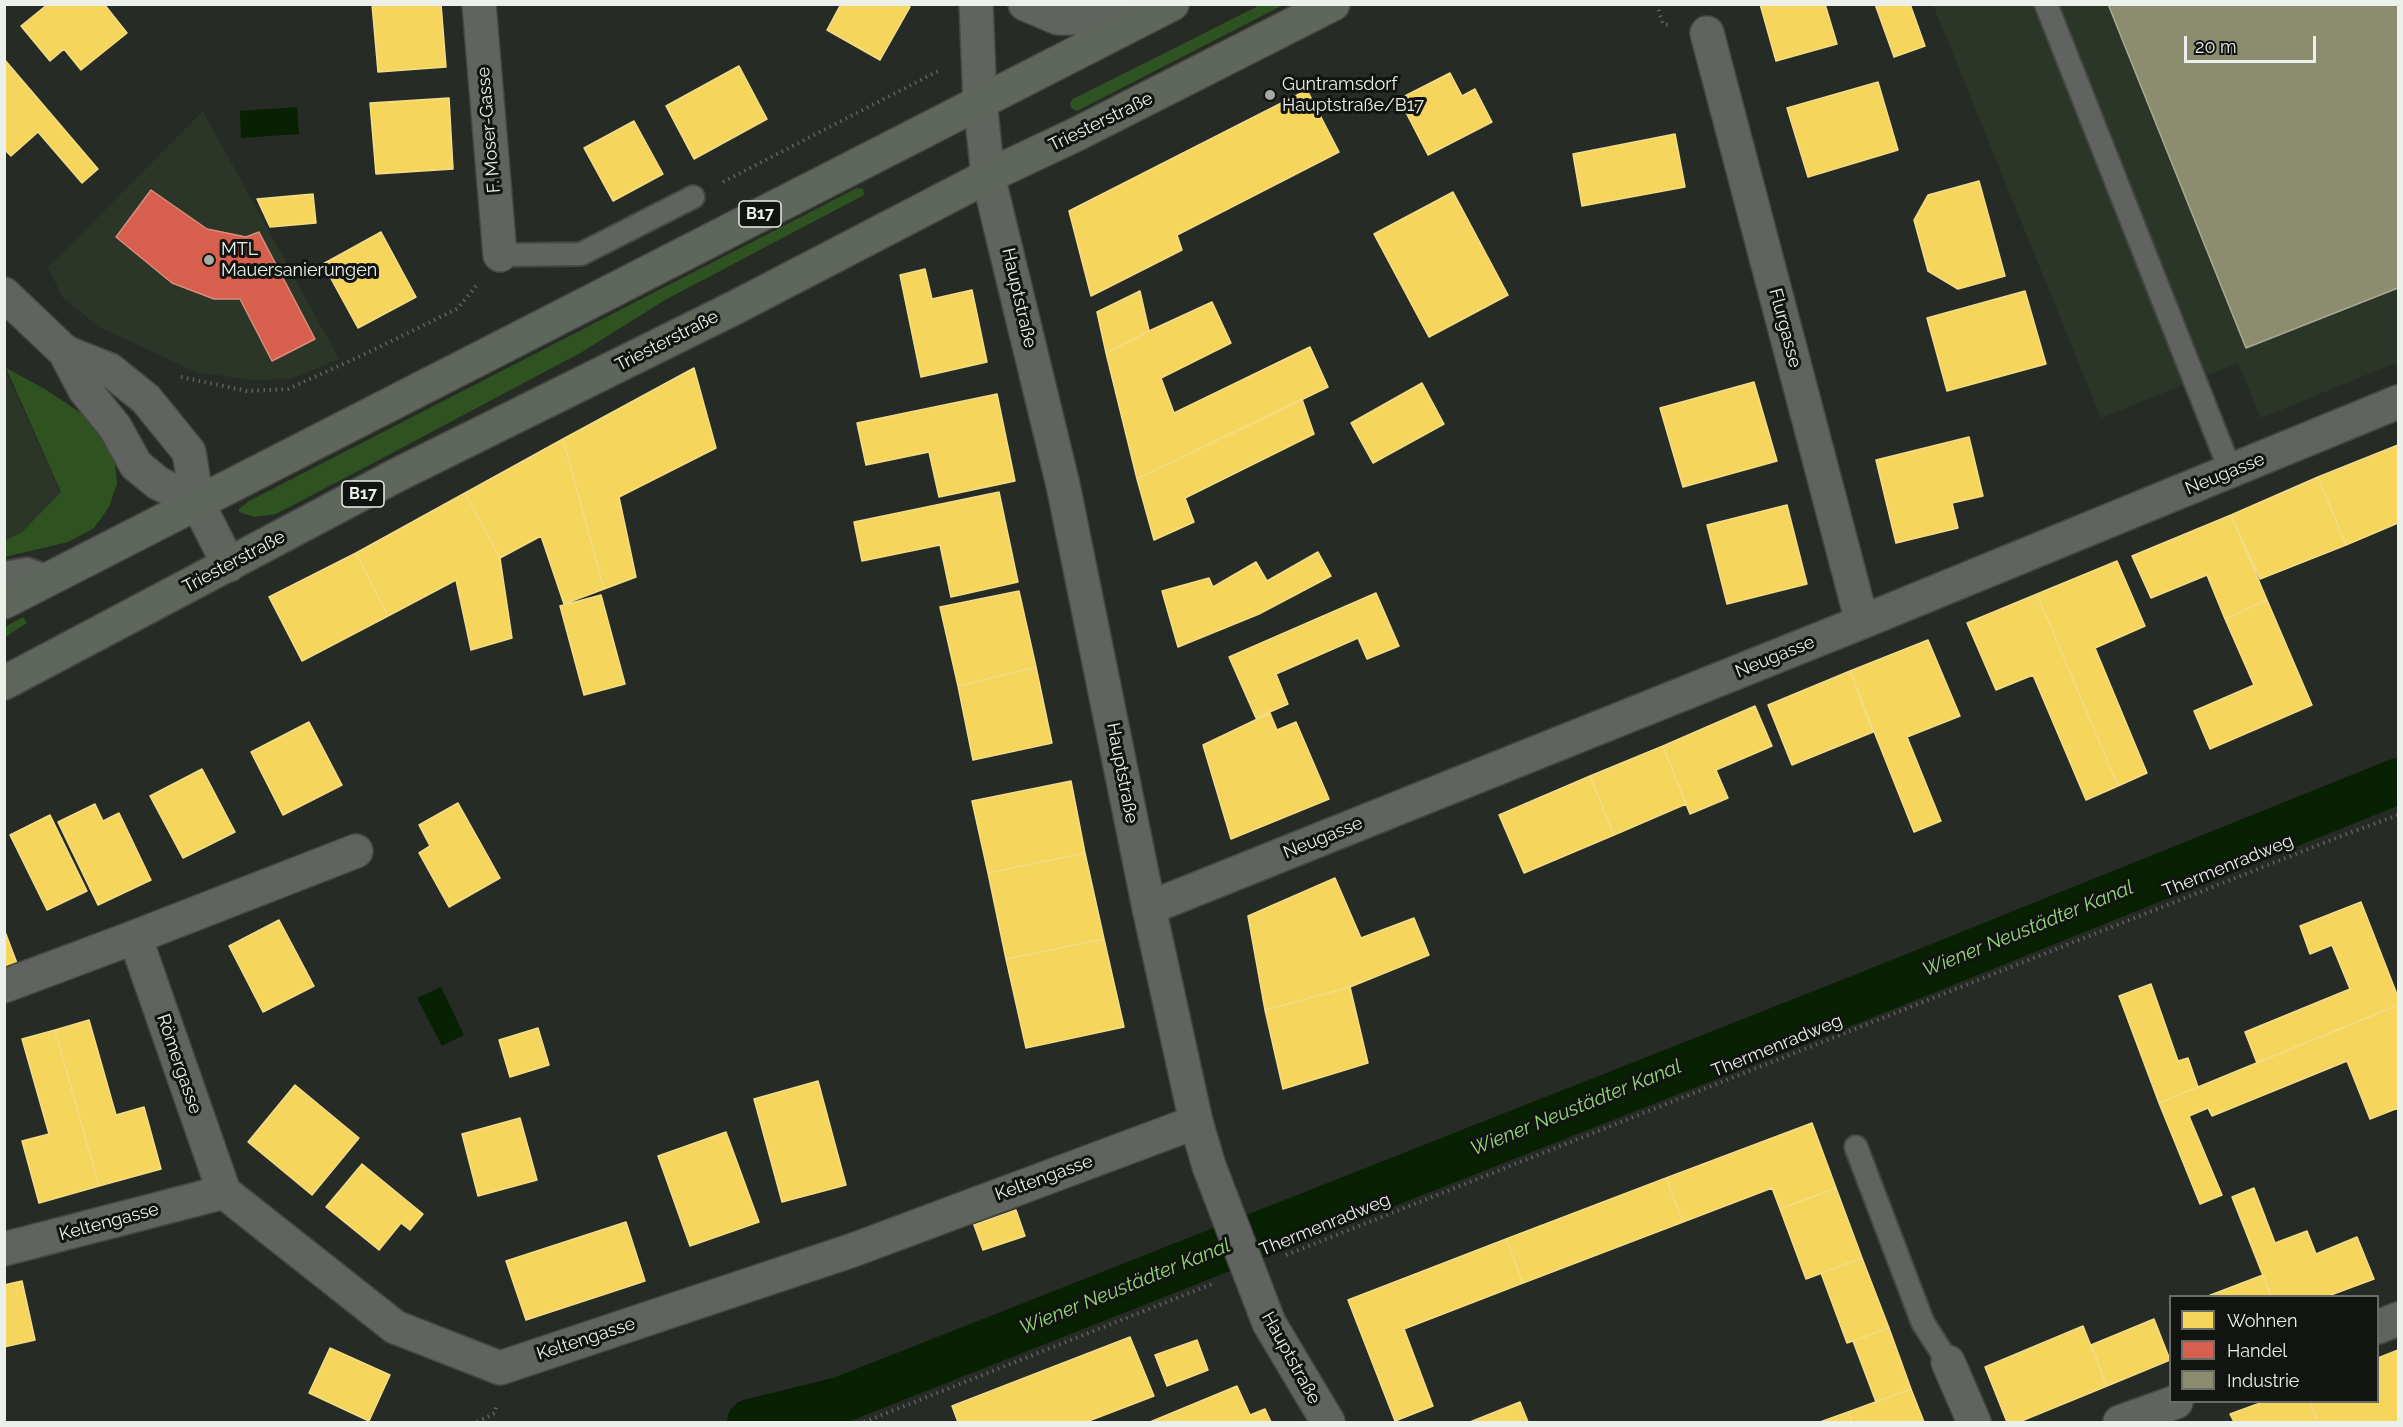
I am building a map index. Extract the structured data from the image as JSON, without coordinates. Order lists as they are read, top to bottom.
{
  "streets": {
    "main road": ["Triesterstraße", "B17"],
    "street": [
      "F. Moser-Gasse",
      "Hauptstraße",
      "Flurgasse",
      "Neugasse",
      "Römergasse",
      "Keltengasse"
    ],
    "path": ["Thermenradweg"]
  },
  "crossings": [
    ["Triesterstraße", "Hauptstraße"],
    ["B17", "Hauptstraße"],
    ["Hauptstraße", "Neugasse"],
    ["Hauptstraße", "Keltengasse"],
    ["Flurgasse", "Neugasse"],
    ["Römergasse", "Keltengasse"]
  ],
  "water": ["Wiener Neustädter Kanal"],
  "places": ["Guntramsdorf Hauptstraße/B17", "MTL Mauersanierungen"],
  "legend": ["Wohnen", "Handel", "Industrie"],
  "scale_bar": "20 m"
}
